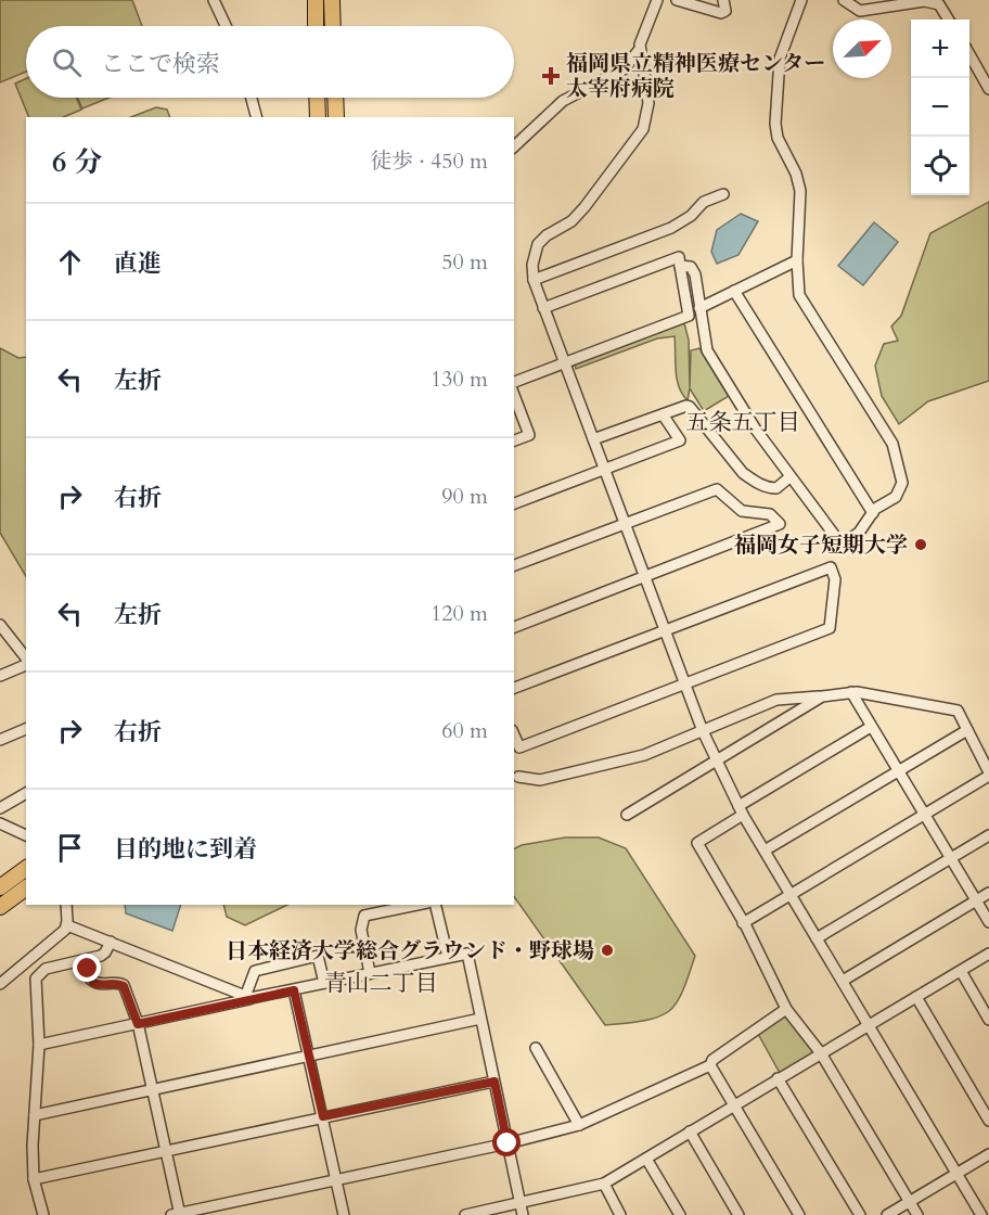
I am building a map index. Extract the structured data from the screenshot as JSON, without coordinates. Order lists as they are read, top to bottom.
{
  "districts": ["五条五丁目", "青山二丁目"],
  "places": {
    "health": ["福岡県立精神医療センター 太宰府病院"],
    "other": ["福岡女子短期大学", "日本経済大学総合グラウンド・野球場"]
  },
  "north": "top right",
  "page": {
    "map_buttons": ["+", "−"],
    "search": "ここで検索",
    "heading": ["6 分", "徒歩 · 450 m"],
    "list": [
      ["直進", "50 m"],
      ["左折", "130 m"],
      ["右折", "90 m"],
      ["左折", "120 m"],
      ["右折", "60 m"],
      "目的地に到着"
    ]
  }
}
